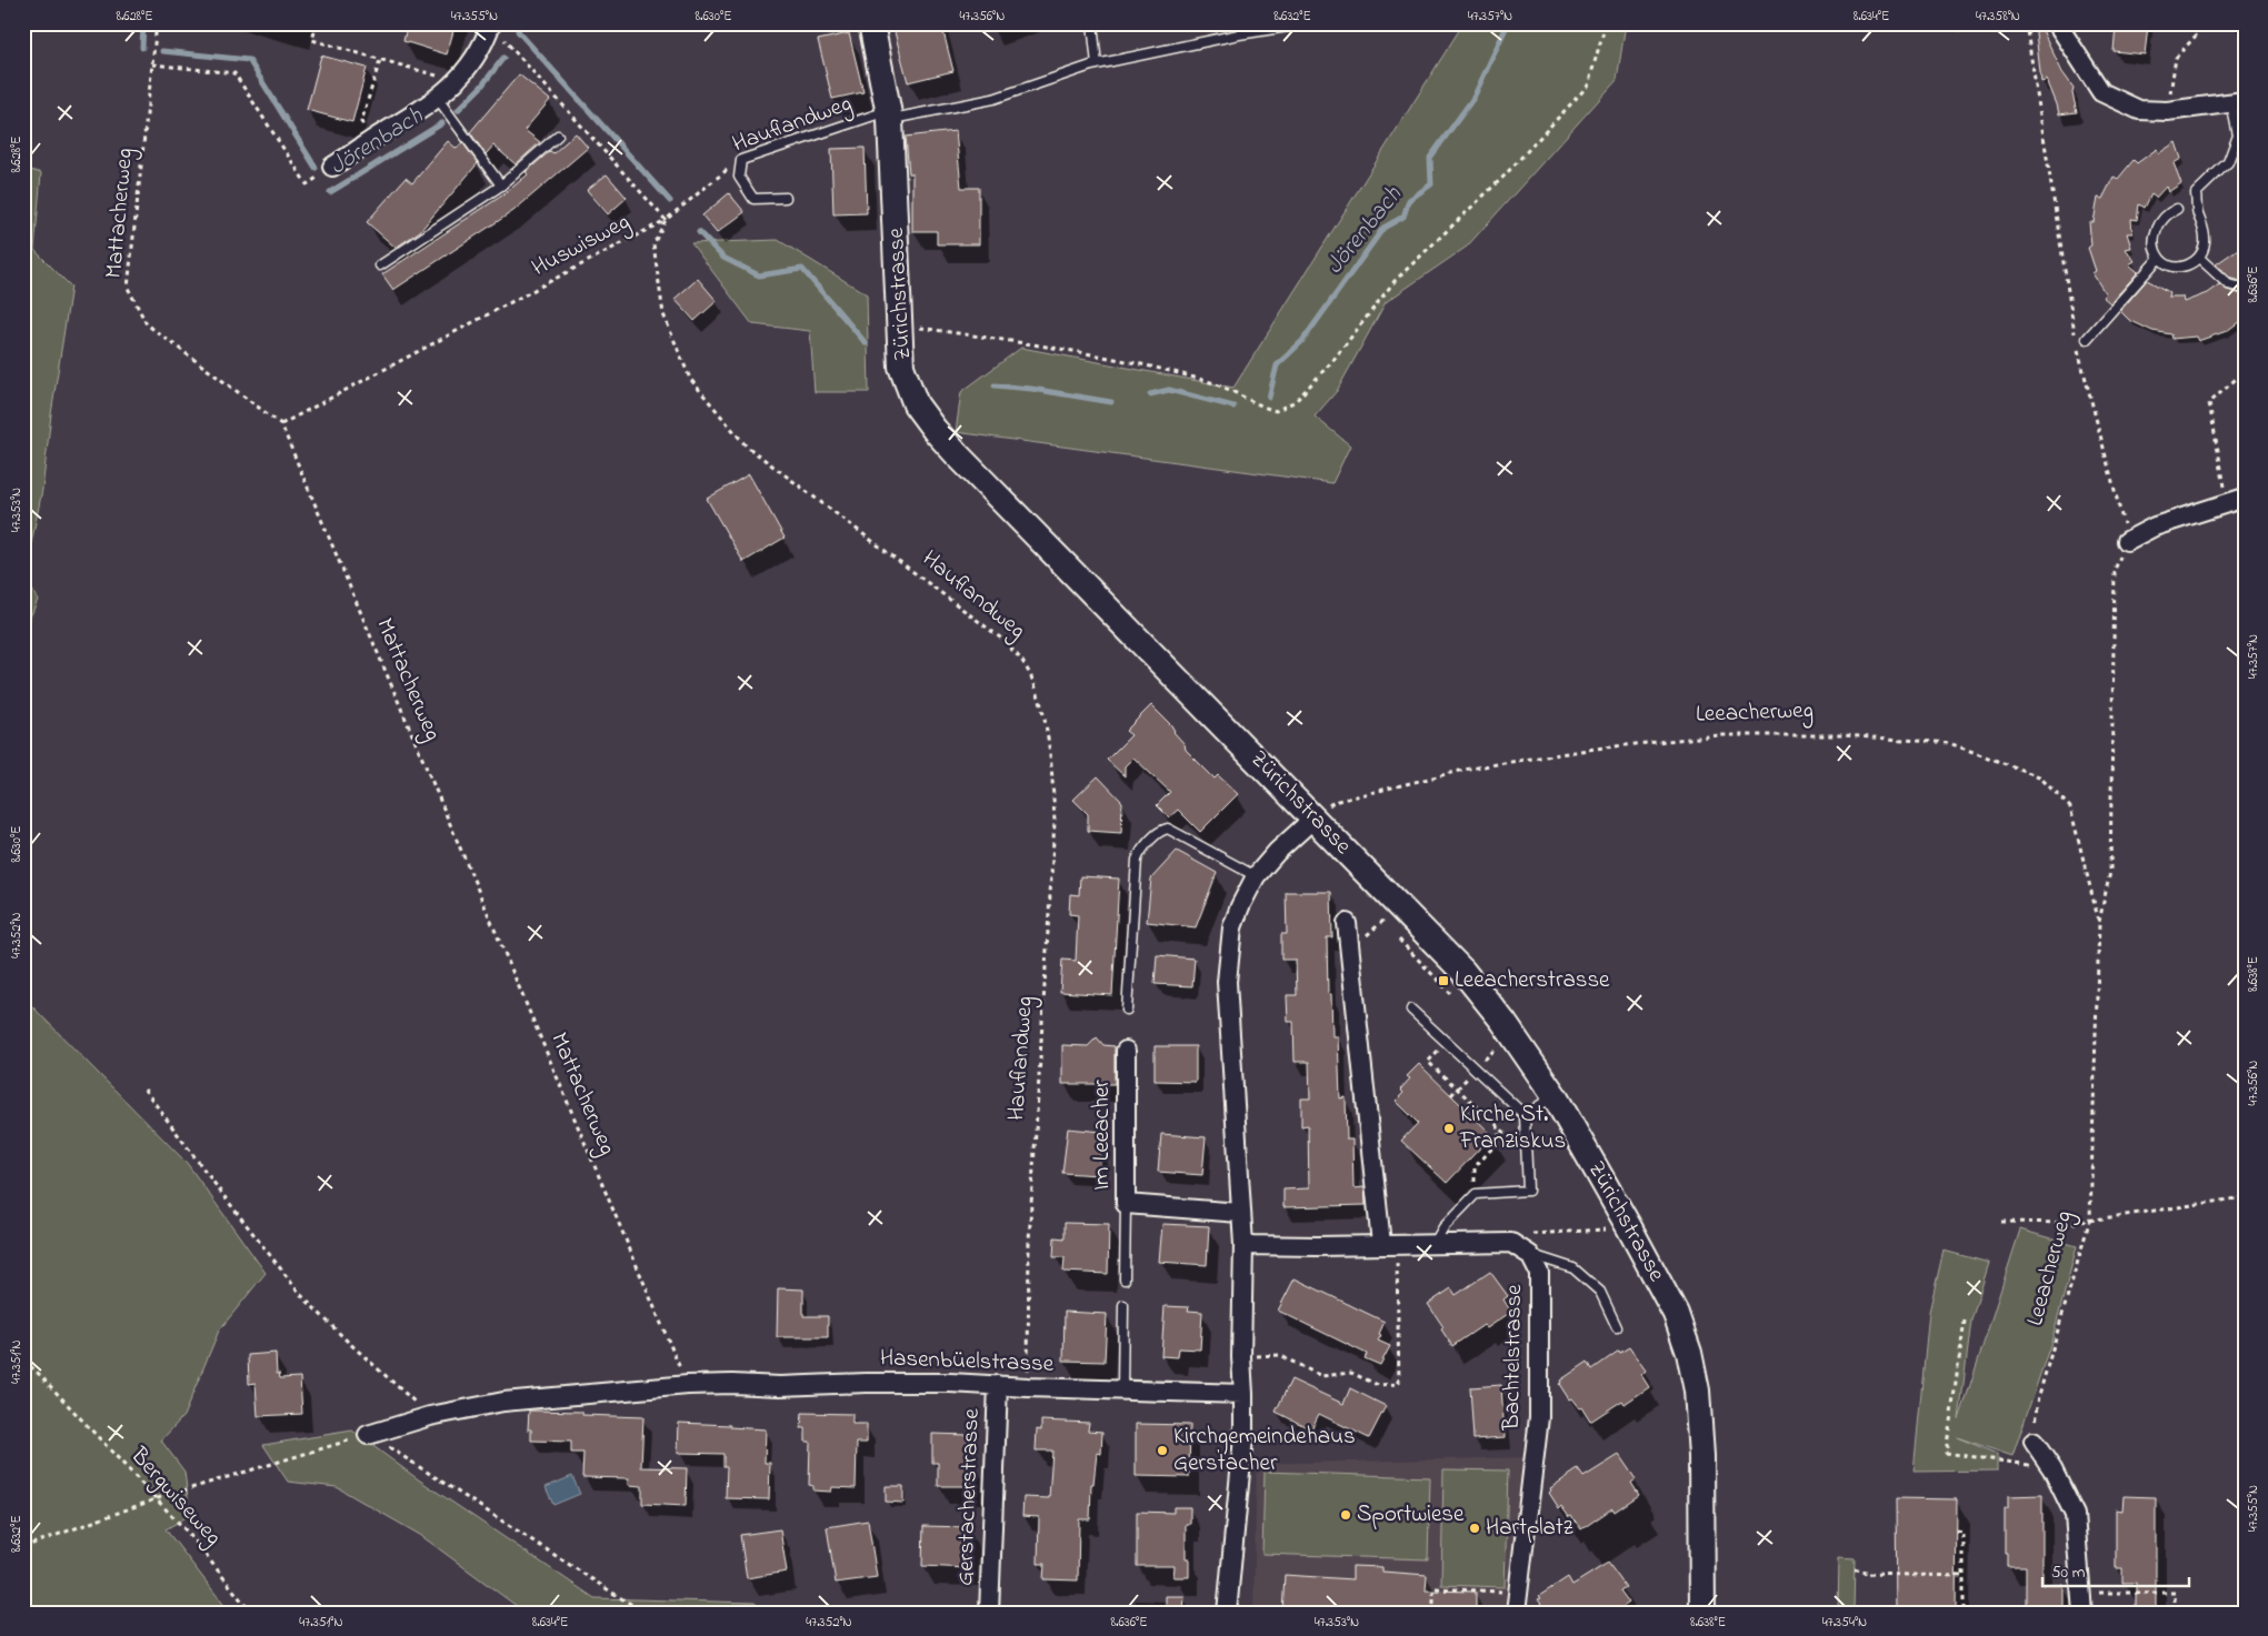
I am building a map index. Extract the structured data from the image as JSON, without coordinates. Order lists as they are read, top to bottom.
{
  "streets": {
    "main road": ["Zürichstrasse"],
    "street": [
      "Im Leeacher",
      "Bachtelstrasse",
      "Hasenbüelstrasse",
      "Gerstacherstrasse"
    ],
    "lane": ["Hauflandweg"],
    "path": [
      "Mattacherweg",
      "Huswisweg",
      "Leeacherweg",
      "Bergwiseweg"
    ]
  },
  "crossings": [
    ["Hauflandweg", "Huswisweg"],
    ["Hauflandweg", "Zürichstrasse"],
    ["Hauflandweg", "Hasenbüelstrasse"],
    ["Mattacherweg", "Huswisweg"],
    ["Mattacherweg", "Hasenbüelstrasse"],
    ["Zürichstrasse", "Leeacherweg"],
    ["Hasenbüelstrasse", "Gerstacherstrasse"]
  ],
  "water": ["Jörenbach"],
  "places": {
    "transit": ["Leeacherstrasse"],
    "other": [
      "Kirche St. Franziskus",
      "Kirchgemeindehaus Gerstacher",
      "Sportwiese",
      "Hartplatz"
    ]
  },
  "scale_bar": "50 m",
  "coordinates": [
    "8.628°E",
    "47.355°N",
    "8.630°E",
    "47.356°N",
    "8.632°E",
    "47.357°N",
    "8.634°E",
    "47.358°N",
    "8.636°E",
    "47.353°N",
    "47.352°N",
    "8.638°E",
    "47.351°N",
    "47.354°N"
  ]
}
